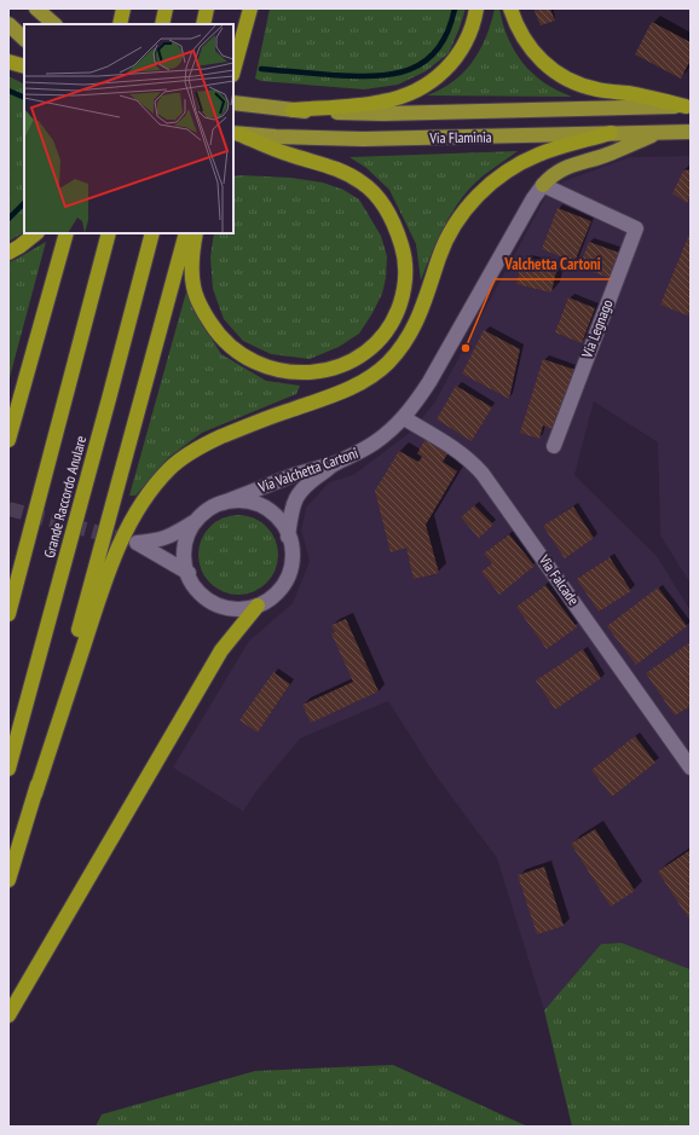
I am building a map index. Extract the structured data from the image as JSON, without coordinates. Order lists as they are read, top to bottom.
{
  "streets": {
    "highway": ["Via Flaminia", "Grande Raccordo Anulare"],
    "street": ["Via Legnago", "Via Valchetta Cartoni", "Via Falcade"]
  },
  "crossings": [
    ["Via Legnago", "Via Valchetta Cartoni"],
    ["Via Valchetta Cartoni", "Via Falcade"]
  ],
  "places": ["Valchetta Cartoni"]
}
